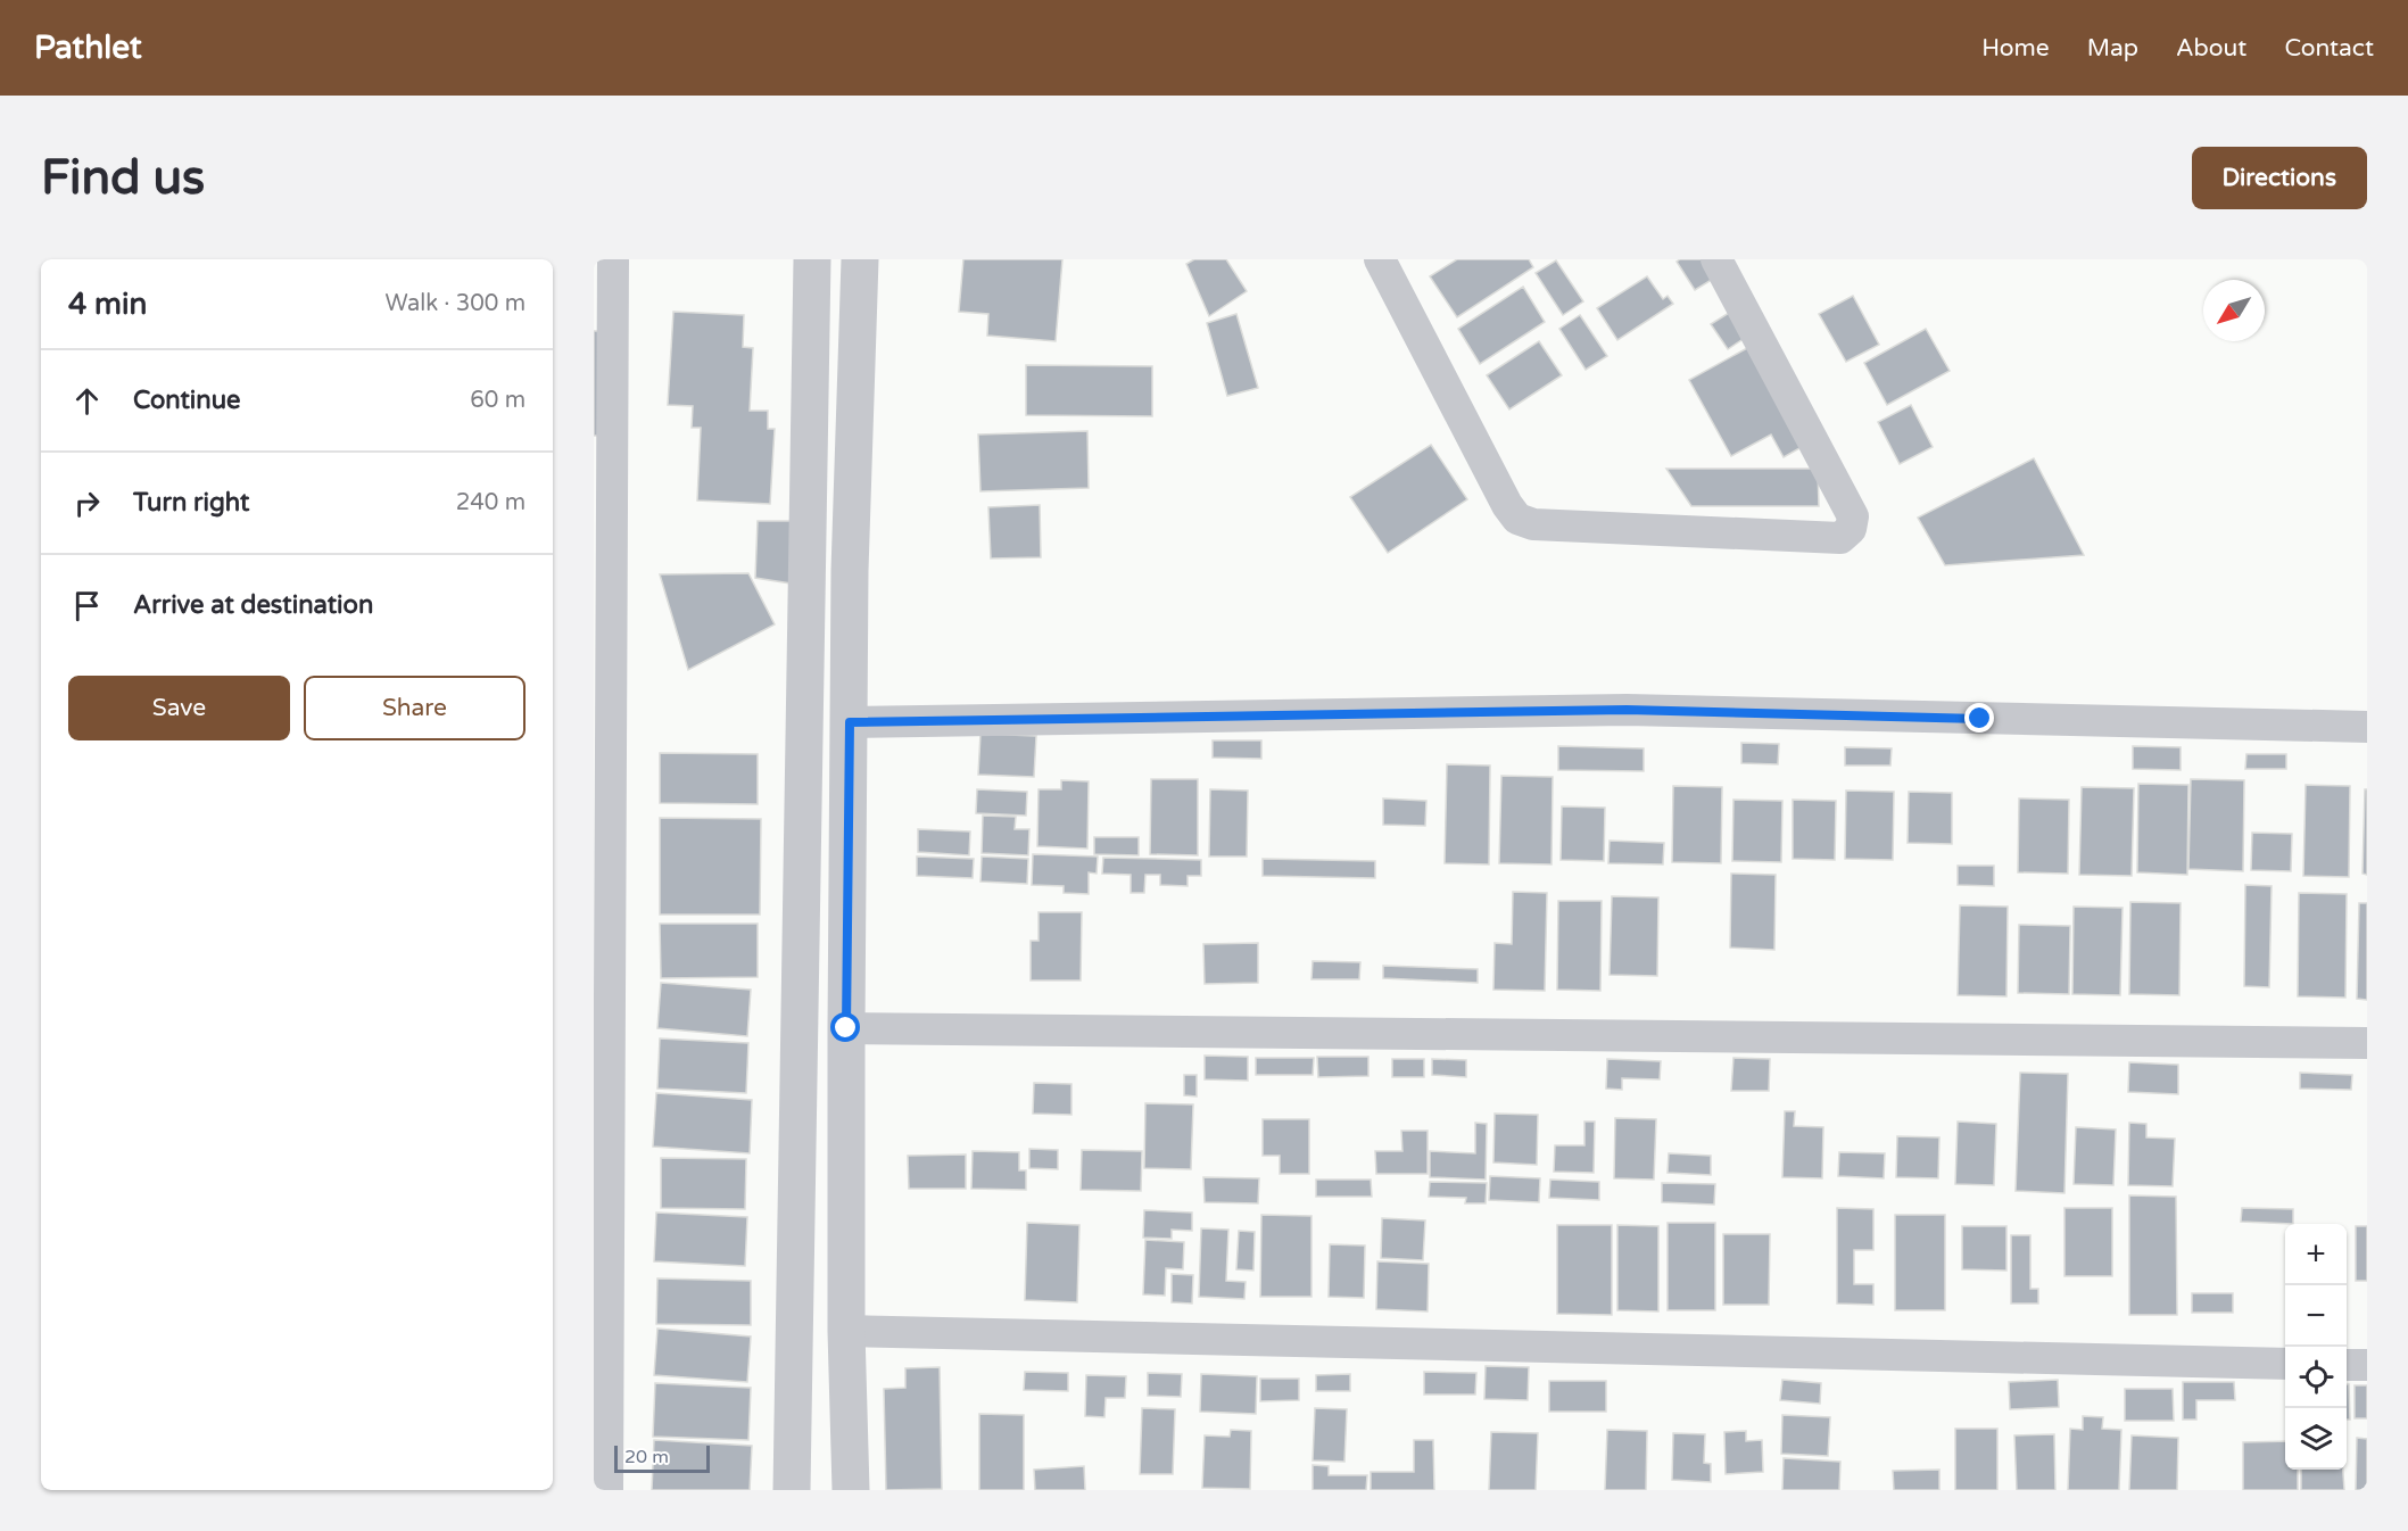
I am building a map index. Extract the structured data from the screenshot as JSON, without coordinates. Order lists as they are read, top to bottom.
{
  "scale_bar": "20 m",
  "north": "bottom left",
  "page": {
    "header": "Pathlet",
    "nav": [
      "Home",
      "Map",
      "About",
      "Contact"
    ],
    "buttons": [
      "Directions",
      ["Save", "Share"]
    ],
    "title": "Find us",
    "heading": ["4 min", "Walk · 300 m"],
    "list": [
      ["Continue", "60 m"],
      ["Turn right", "240 m"],
      "Arrive at destination"
    ],
    "map_buttons": ["+", "−"],
    "scale": "20 m"
  }
}
